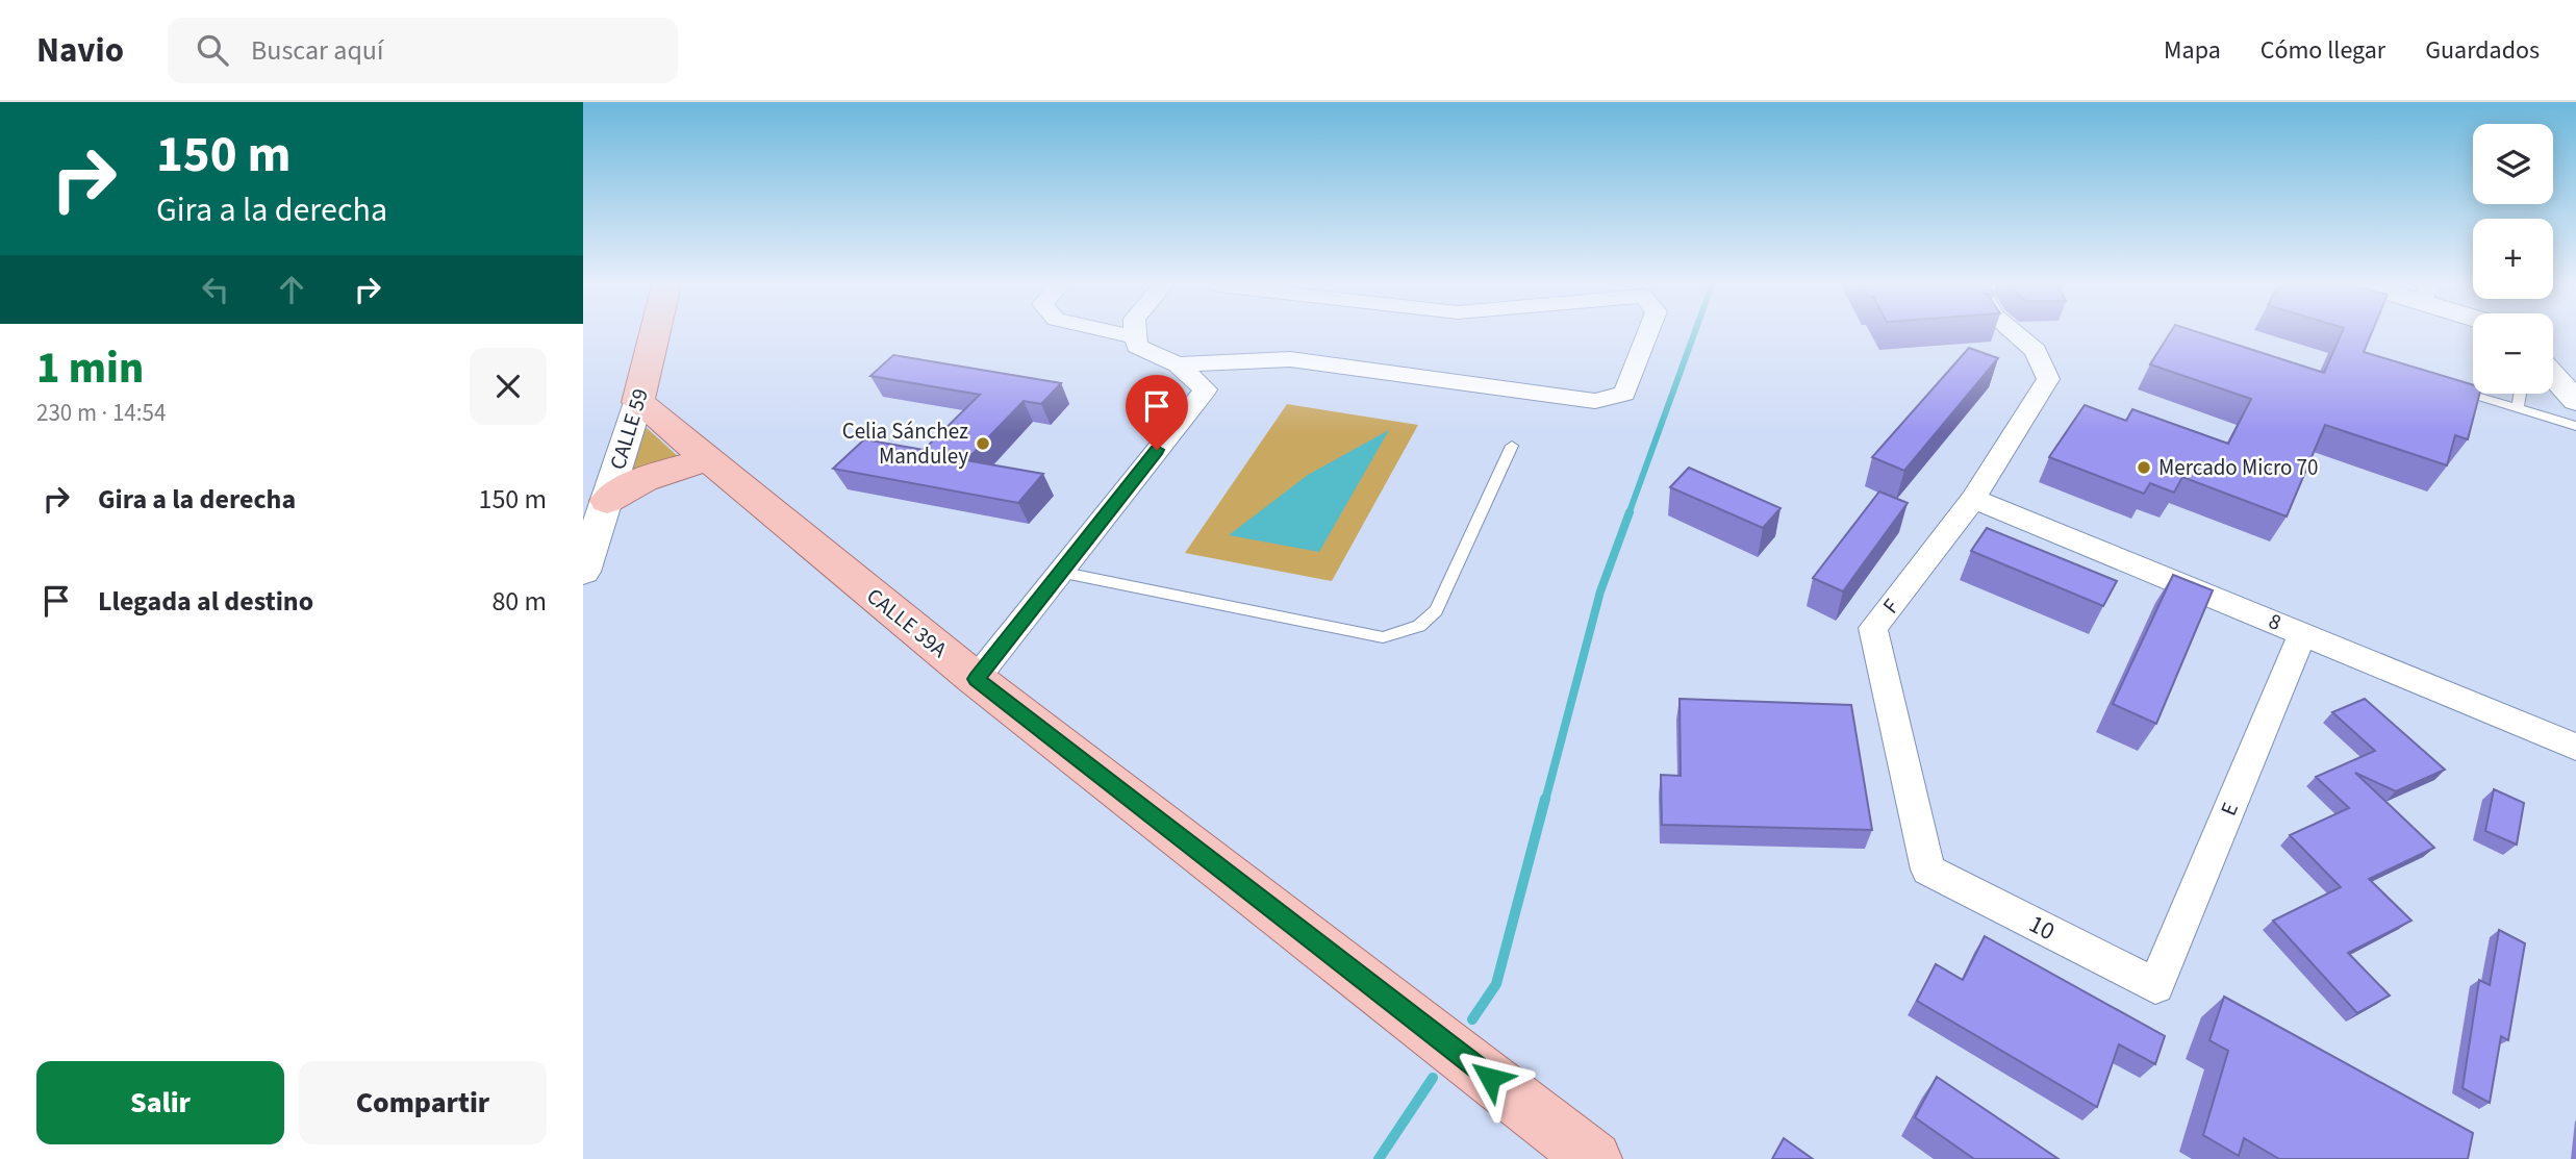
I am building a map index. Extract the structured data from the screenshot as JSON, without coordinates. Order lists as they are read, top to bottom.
{
  "streets": {
    "main road": ["CALLE 59", "CALLE 39A"],
    "street": [
      "F",
      "8",
      "E",
      "10"
    ]
  },
  "crossings": [
    ["CALLE 59", "CALLE 39A"],
    ["F", "8"],
    ["F", "10"],
    ["8", "E"],
    ["E", "10"]
  ],
  "places": ["Celia Sánchez Manduley", "Mercado Micro 70"],
  "page": {
    "header": "Navio",
    "search": "Buscar aquí",
    "nav": ["Mapa", "Cómo llegar", "Guardados"],
    "turn": ["150 m", "Gira a la derecha"],
    "map_buttons": ["+", "−"],
    "heading": ["1 min", "230 m · 14:54"],
    "list": [
      {
        "name": "Gira a la derecha",
        "value": "150 m"
      },
      {
        "name": "Llegada al destino",
        "value": "80 m"
      }
    ],
    "buttons": ["Salir", "Compartir"]
  }
}
